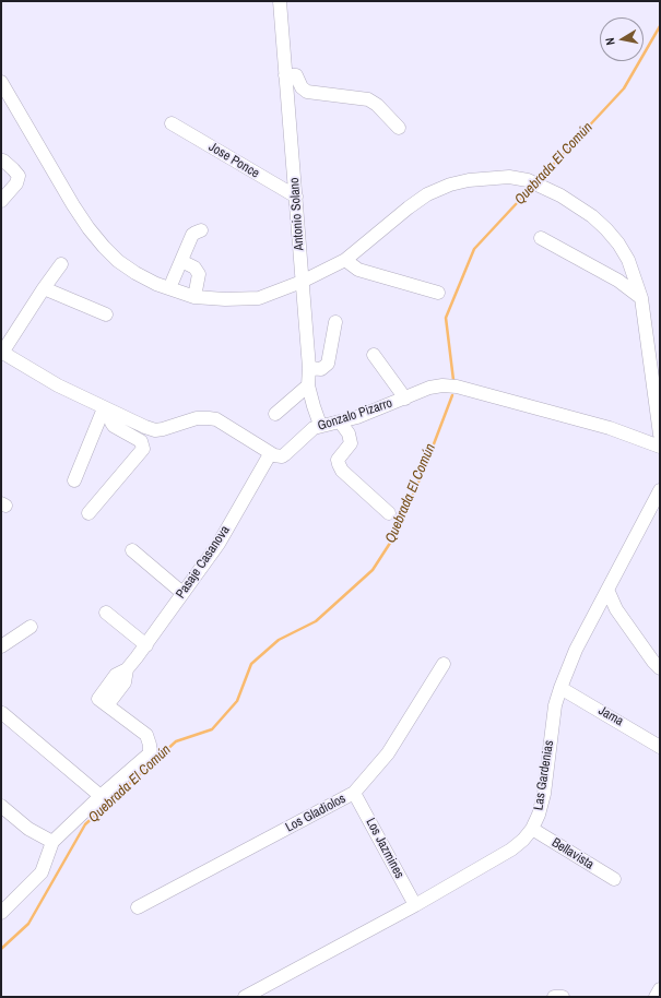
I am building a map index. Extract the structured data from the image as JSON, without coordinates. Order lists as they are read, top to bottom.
{
  "streets": {
    "street": [
      "Jose Ponce",
      "Antonio Solano",
      "Gonzalo Pizarro",
      "Pasaje Casanova",
      "Jama",
      "Las Gardenias",
      "Los Gladiolos",
      "Los Jazmines",
      "Bellavista"
    ]
  },
  "crossings": [
    ["Jose Ponce", "Antonio Solano"],
    ["Antonio Solano", "Gonzalo Pizarro"],
    ["Gonzalo Pizarro", "Pasaje Casanova"],
    ["Jama", "Las Gardenias"],
    ["Las Gardenias", "Los Jazmines"],
    ["Las Gardenias", "Bellavista"],
    ["Los Gladiolos", "Los Jazmines"]
  ],
  "water": ["Quebrada El Común"],
  "north": "left"
}
